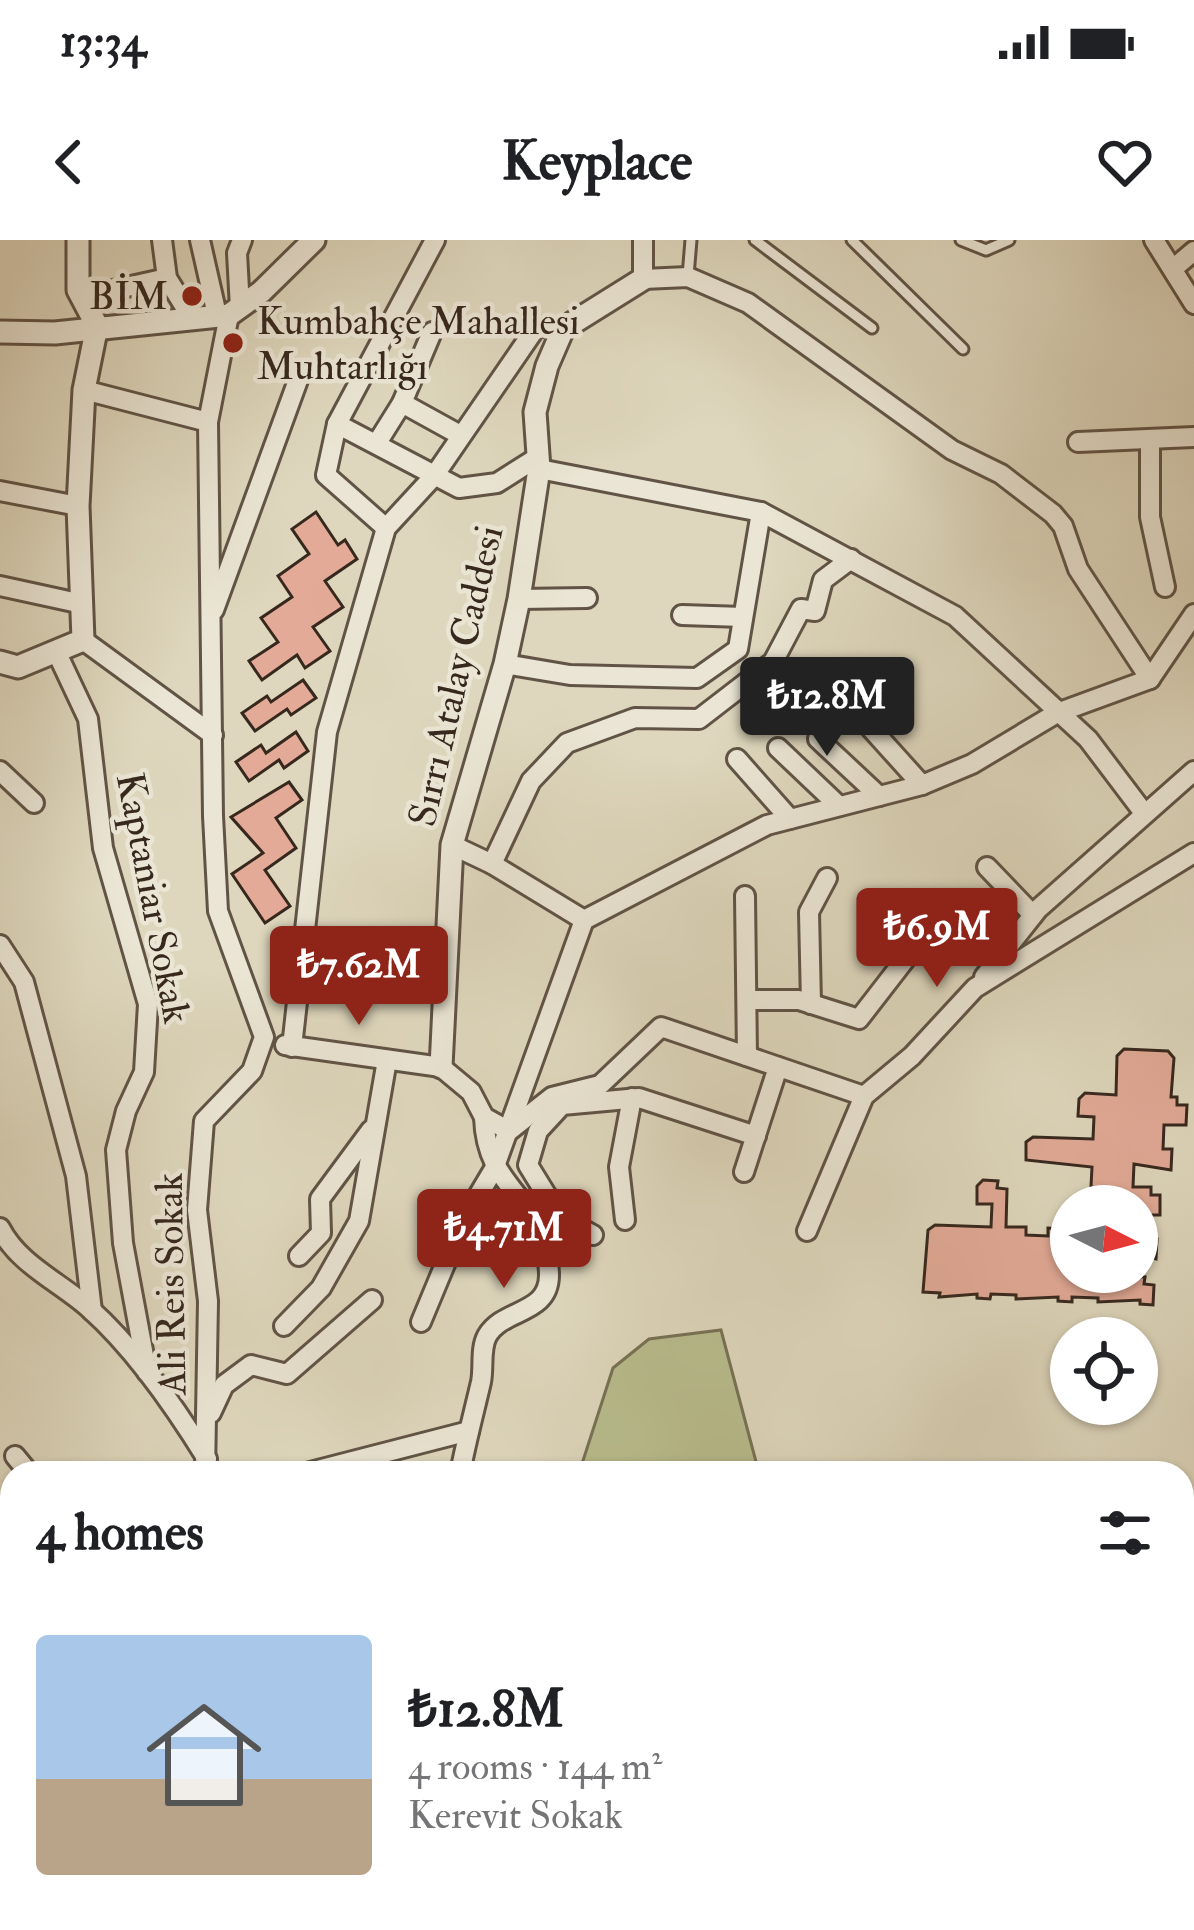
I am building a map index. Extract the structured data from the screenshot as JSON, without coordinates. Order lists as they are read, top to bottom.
{
  "streets": {
    "street": ["Sırrı Atalay Caddesi", "Kaptaniar Sokak", "Ali Reis Sokak"]
  },
  "places": ["BİM", "Kumbahçe Mahallesi Muhtarlığı"],
  "north": "right",
  "page": {
    "status": "13:34",
    "header": "Keyplace",
    "price": [
      "₺12.8M",
      "₺6.9M",
      "₺7.62M",
      "₺4.71M"
    ],
    "heading": "4 homes",
    "list": [
      {
        "name": "₺12.8M",
        "note": "4 rooms · 144 m² · Kerevit Sokak"
      }
    ]
  }
}
